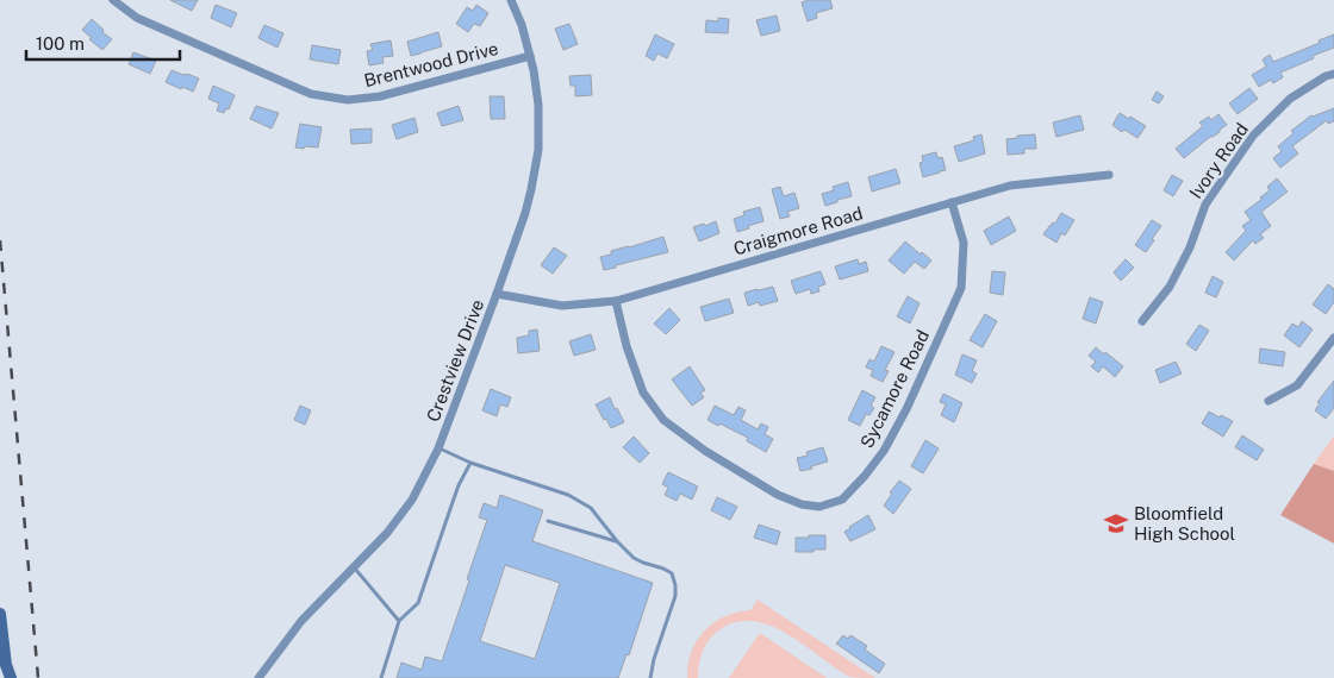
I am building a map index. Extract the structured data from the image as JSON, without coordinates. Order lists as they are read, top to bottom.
{
  "streets": {
    "street": [
      "Brentwood Drive",
      "Ivory Road",
      "Craigmore Road",
      "Crestview Drive",
      "Sycamore Road"
    ]
  },
  "crossings": [
    ["Brentwood Drive", "Crestview Drive"],
    ["Craigmore Road", "Crestview Drive"],
    ["Craigmore Road", "Sycamore Road"]
  ],
  "places": {
    "school or university": ["Bloomfield High School"]
  },
  "scale_bar": "100 m"
}
